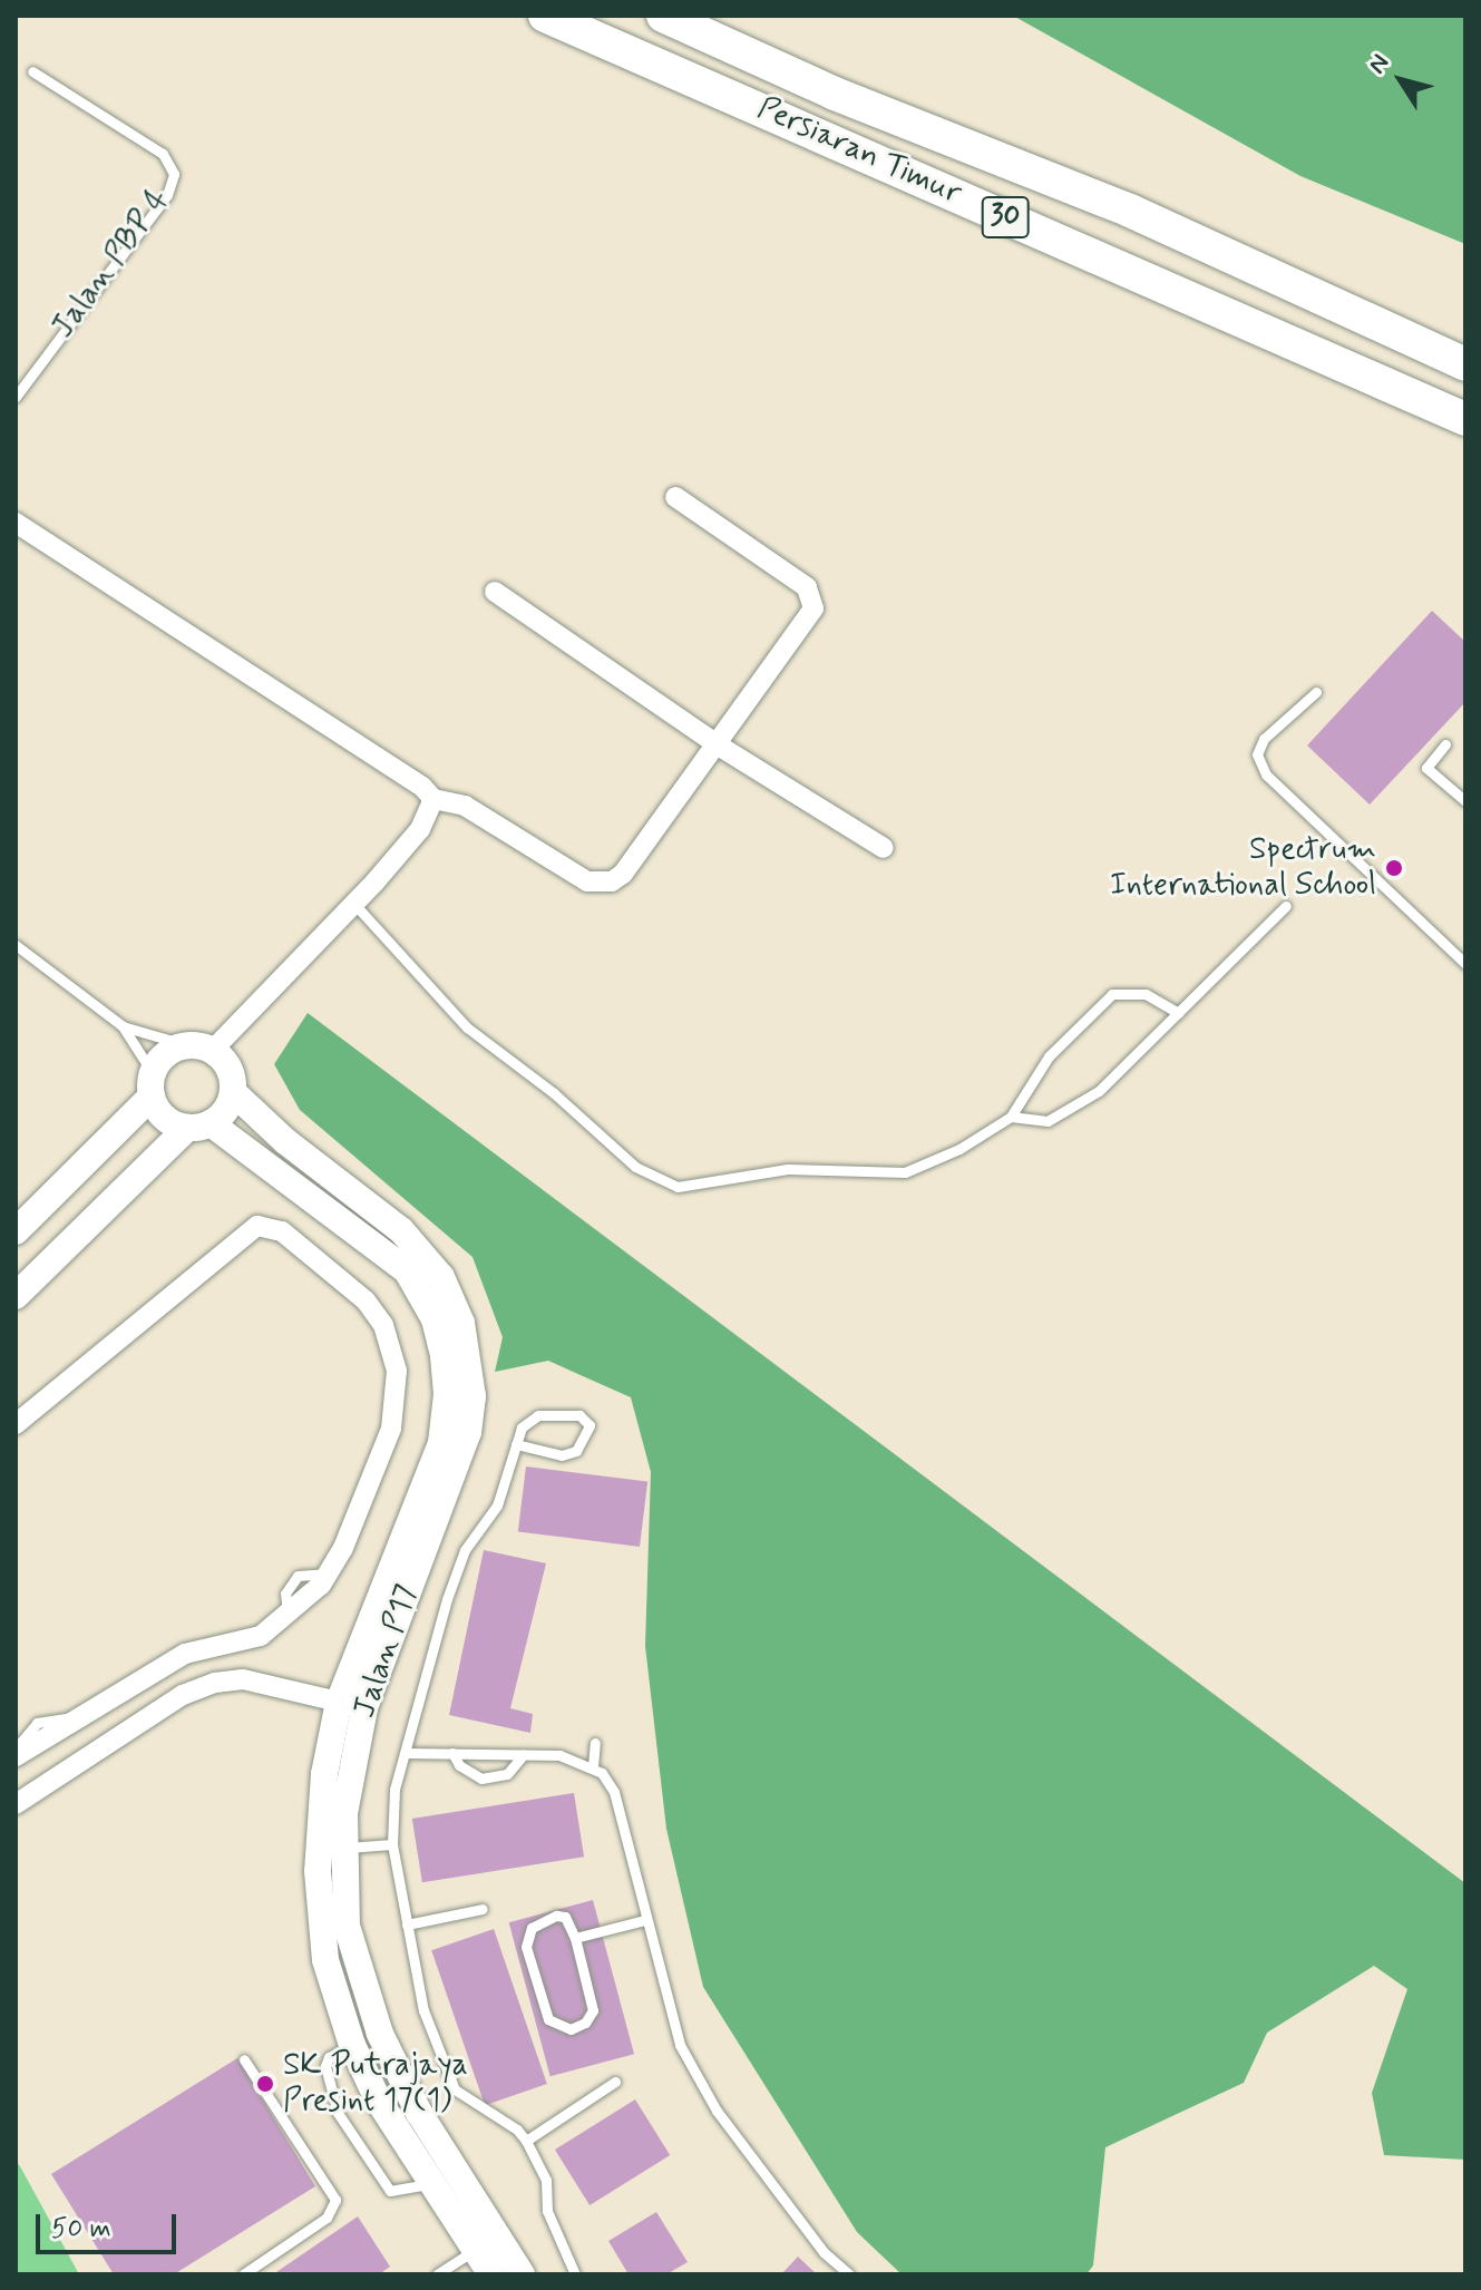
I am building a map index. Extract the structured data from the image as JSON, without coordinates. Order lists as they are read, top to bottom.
{
  "streets": {
    "main road": ["Persiaran Timur", "30"],
    "street": ["Jalan P17"],
    "lane": ["Jalan PBP 4"]
  },
  "places": ["Spectrum International School", "SK Putrajaya Presint 17(1)"],
  "scale_bar": "50 m",
  "north": "top left"
}
